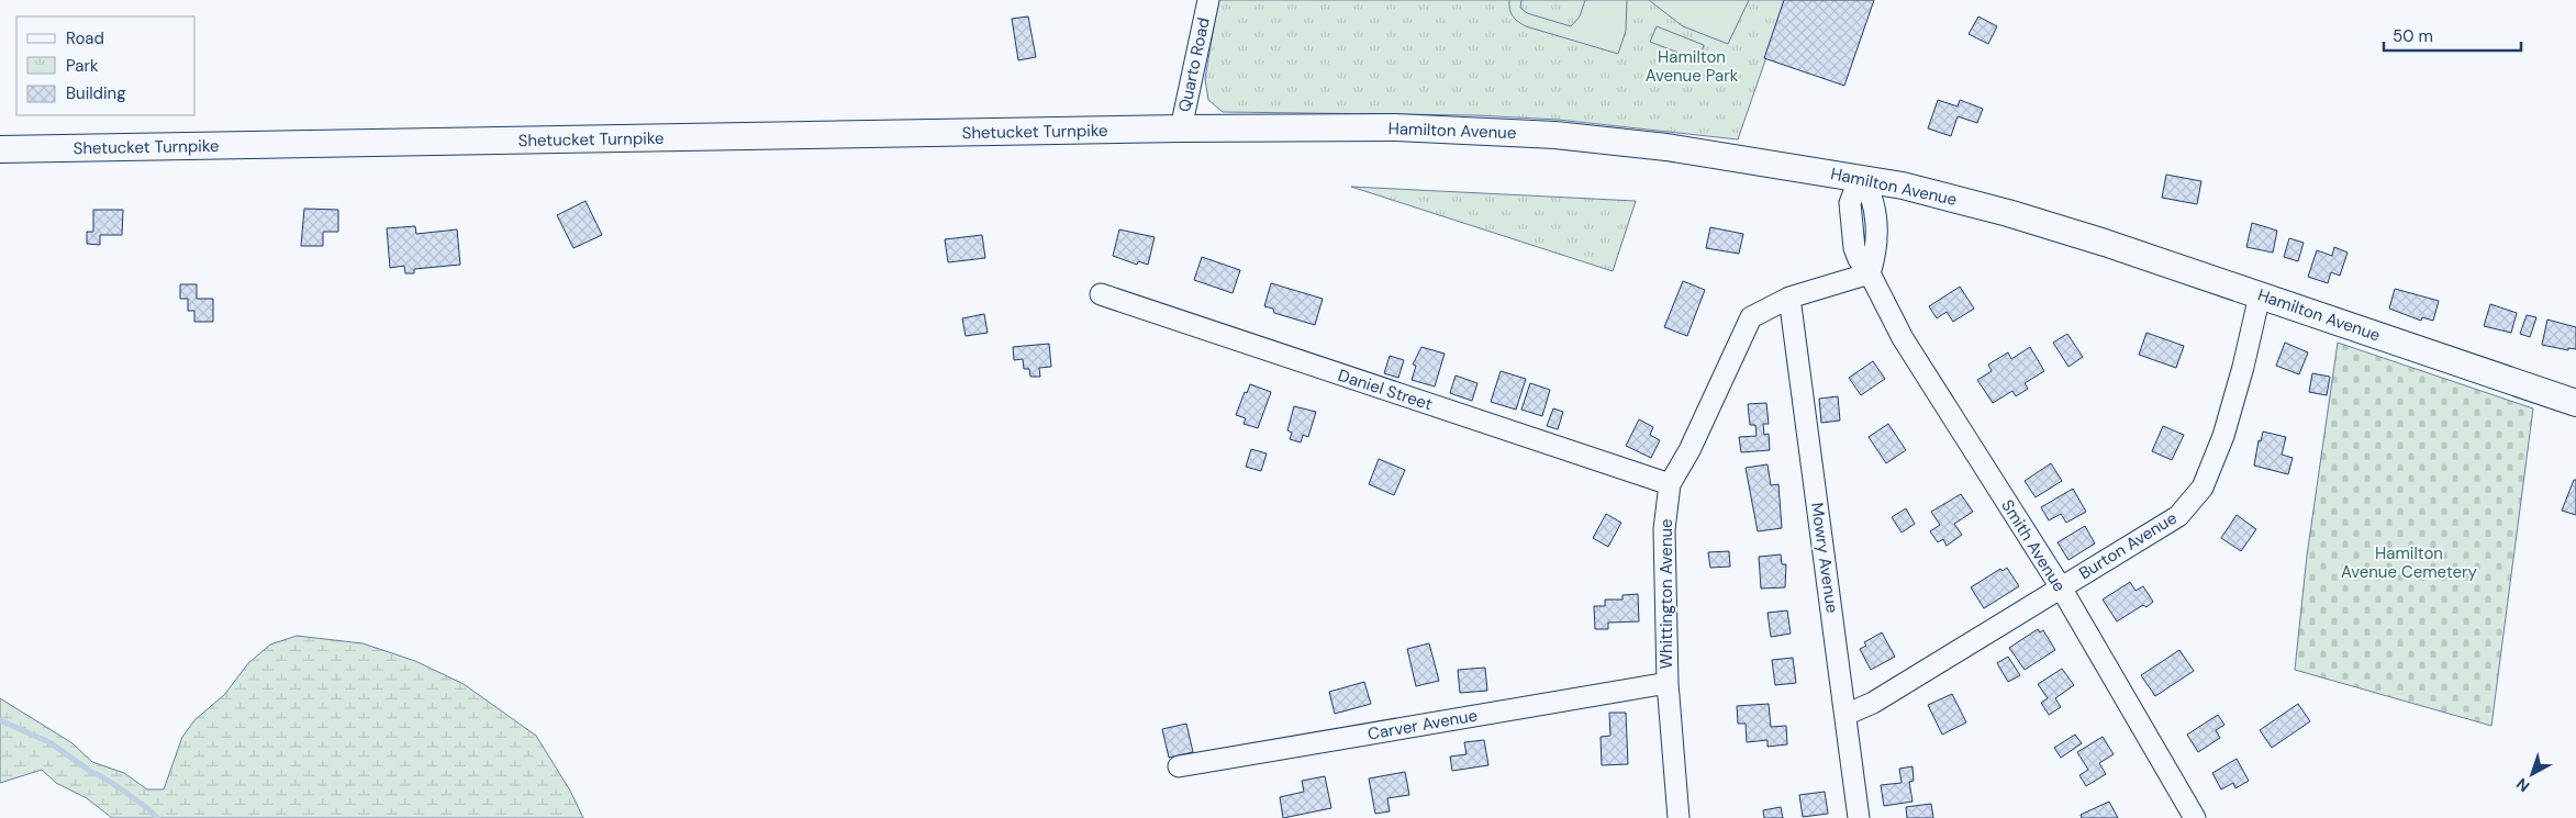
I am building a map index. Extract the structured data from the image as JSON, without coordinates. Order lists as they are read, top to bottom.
{
  "streets": {
    "main road": ["Hamilton Avenue", "Shetucket Turnpike"],
    "street": [
      "Quarto Road",
      "Daniel Street",
      "Smith Avenue",
      "Burton Avenue",
      "Mowry Avenue",
      "Whittington Avenue",
      "Carver Avenue"
    ]
  },
  "crossings": [
    ["Quarto Road", "Hamilton Avenue"],
    ["Quarto Road", "Shetucket Turnpike"],
    ["Hamilton Avenue", "Shetucket Turnpike"],
    ["Hamilton Avenue", "Smith Avenue"],
    ["Hamilton Avenue", "Burton Avenue"],
    ["Daniel Street", "Whittington Avenue"],
    ["Smith Avenue", "Burton Avenue"],
    ["Smith Avenue", "Whittington Avenue"],
    ["Burton Avenue", "Mowry Avenue"],
    ["Mowry Avenue", "Whittington Avenue"],
    ["Whittington Avenue", "Carver Avenue"]
  ],
  "parks": ["Hamilton Avenue Park", "Hamilton Avenue Cemetery"],
  "legend": ["Road", "Park", "Building"],
  "scale_bar": "50 m",
  "north": "bottom left"
}
